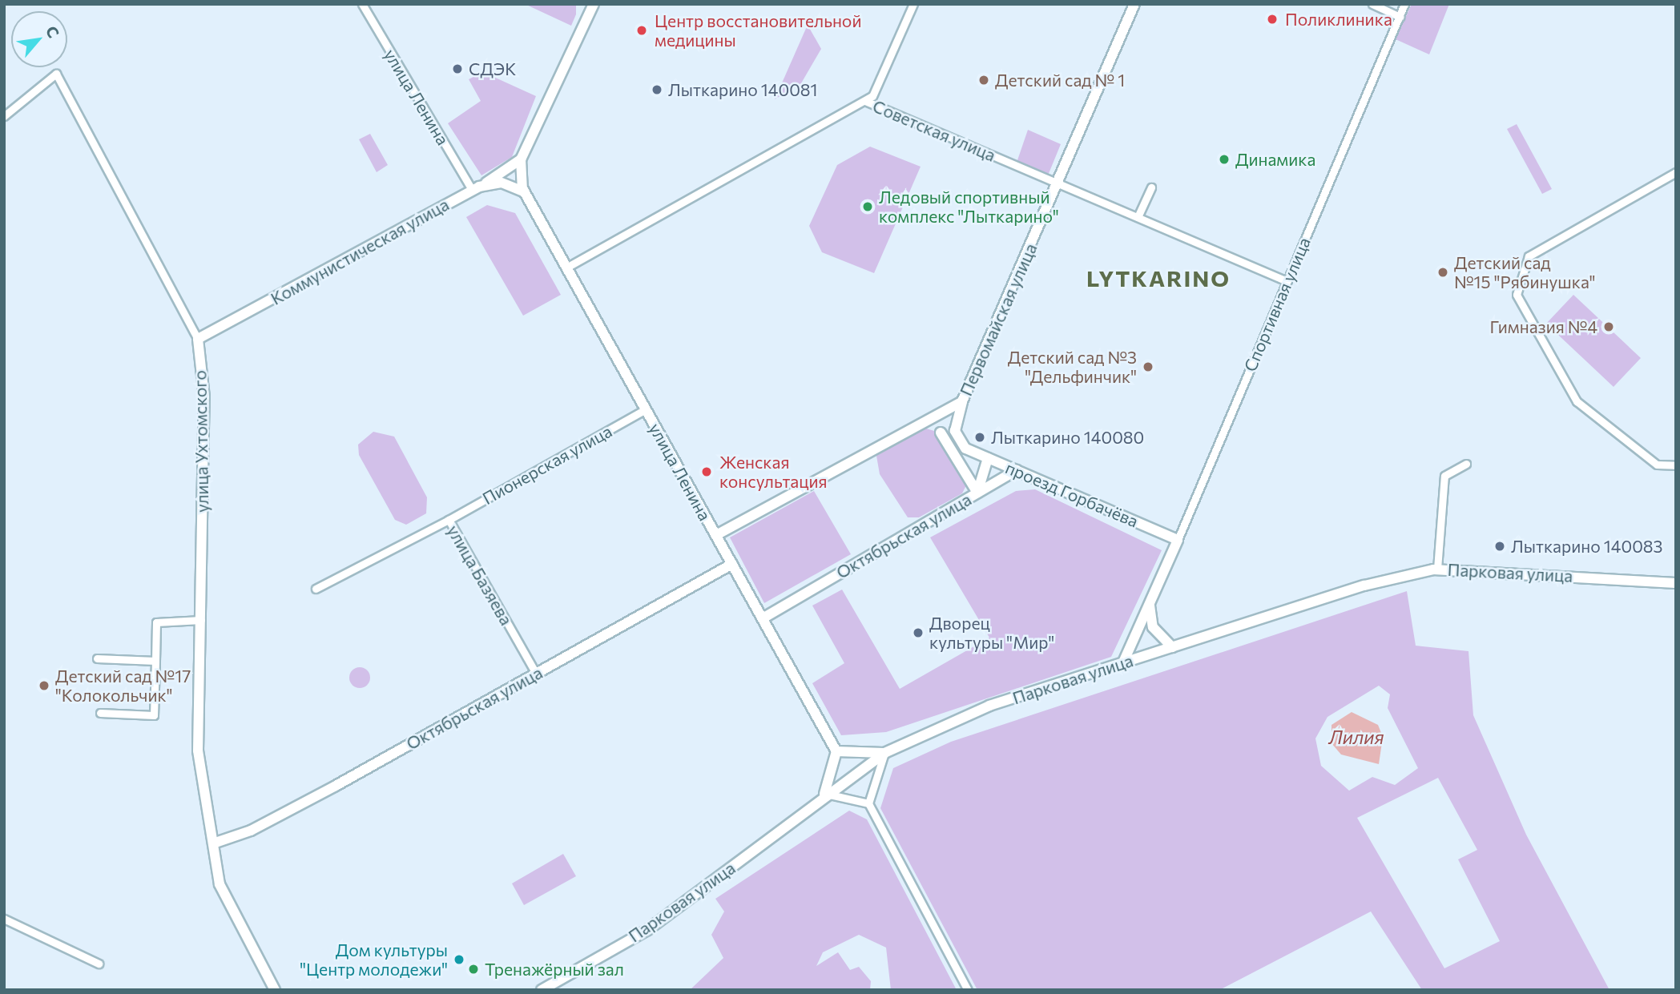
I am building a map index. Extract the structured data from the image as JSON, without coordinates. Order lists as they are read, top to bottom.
{
  "streets": {
    "street": [
      "улица Ленина",
      "Советская улица",
      "Коммунистическая улица",
      "Спортивная улица",
      "Первомайская улица",
      "улица Ухтомского",
      "Пионерская улица",
      "проезд Горбачёва",
      "Октябрьская улица",
      "Парковая улица",
      "улица Базяева"
    ]
  },
  "crossings": [
    ["улица Ленина", "Советская улица"],
    ["улица Ленина", "Коммунистическая улица"],
    ["улица Ленина", "Пионерская улица"],
    ["улица Ленина", "Октябрьская улица"],
    ["Советская улица", "Спортивная улица"],
    ["Советская улица", "Первомайская улица"],
    ["Коммунистическая улица", "улица Ухтомского"],
    ["Спортивная улица", "проезд Горбачёва"],
    ["Спортивная улица", "Парковая улица"],
    ["Первомайская улица", "проезд Горбачёва"],
    ["улица Ухтомского", "Октябрьская улица"],
    ["Пионерская улица", "улица Базяева"],
    ["проезд Горбачёва", "Октябрьская улица"],
    ["Октябрьская улица", "улица Базяева"]
  ],
  "districts": ["LYTKARINO"],
  "water": ["Лилия"],
  "places": [
    "Поликлиника",
    "Центр восстановительной медицины",
    "СДЭК",
    "Детский сад № 1",
    "Лыткарино 140081",
    "Динамика",
    "Ледовый спортивный комплекс \"Лыткарино\"",
    "Детский сад №15 \"Рябинушка\"",
    "Гимназия №4",
    "Детский сад №3 \"Дельфинчик\"",
    "Лыткарино 140080",
    "Женская консультация",
    "Лыткарино 140083",
    "Дворец культуры \"Мир\"",
    "Детский сад №17 \"Колокольчик\"",
    "Дом культуры \"Центр молодежи\"",
    "Тренажёрный зал"
  ],
  "north": "top right"
}
